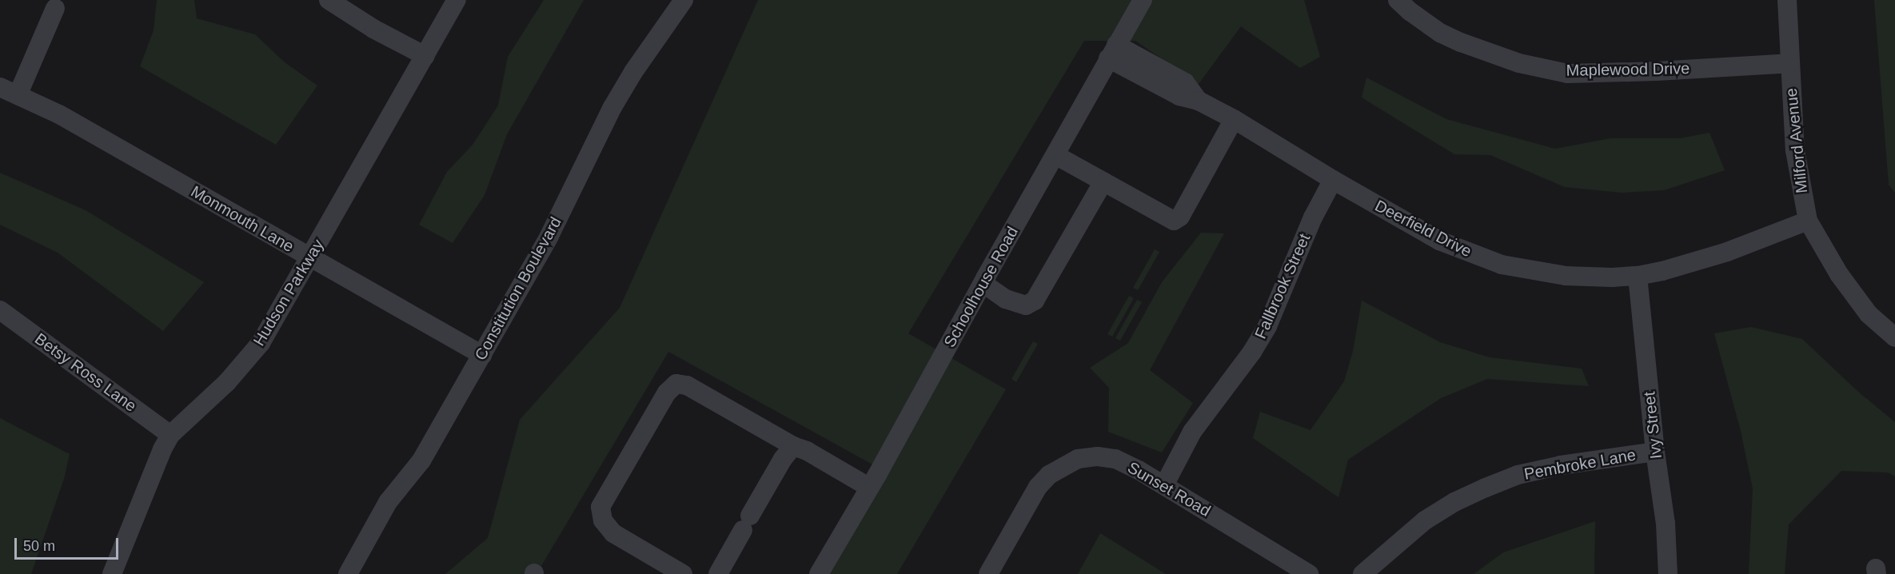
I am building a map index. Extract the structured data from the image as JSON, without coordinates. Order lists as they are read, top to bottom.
{
  "streets": {
    "street": [
      "Maplewood Drive",
      "Milford Avenue",
      "Monmouth Lane",
      "Deerfield Drive",
      "Fallbrook Street",
      "Schoolhouse Road",
      "Constitution Boulevard",
      "Hudson Parkway",
      "Betsy Ross Lane",
      "Ivy Street",
      "Pembroke Lane",
      "Sunset Road"
    ]
  },
  "crossings": [
    ["Maplewood Drive", "Milford Avenue"],
    ["Milford Avenue", "Deerfield Drive"],
    ["Monmouth Lane", "Constitution Boulevard"],
    ["Monmouth Lane", "Hudson Parkway"],
    ["Deerfield Drive", "Fallbrook Street"],
    ["Deerfield Drive", "Schoolhouse Road"],
    ["Deerfield Drive", "Ivy Street"],
    ["Fallbrook Street", "Sunset Road"],
    ["Hudson Parkway", "Betsy Ross Lane"],
    ["Ivy Street", "Pembroke Lane"]
  ],
  "scale_bar": "50 m"
}
